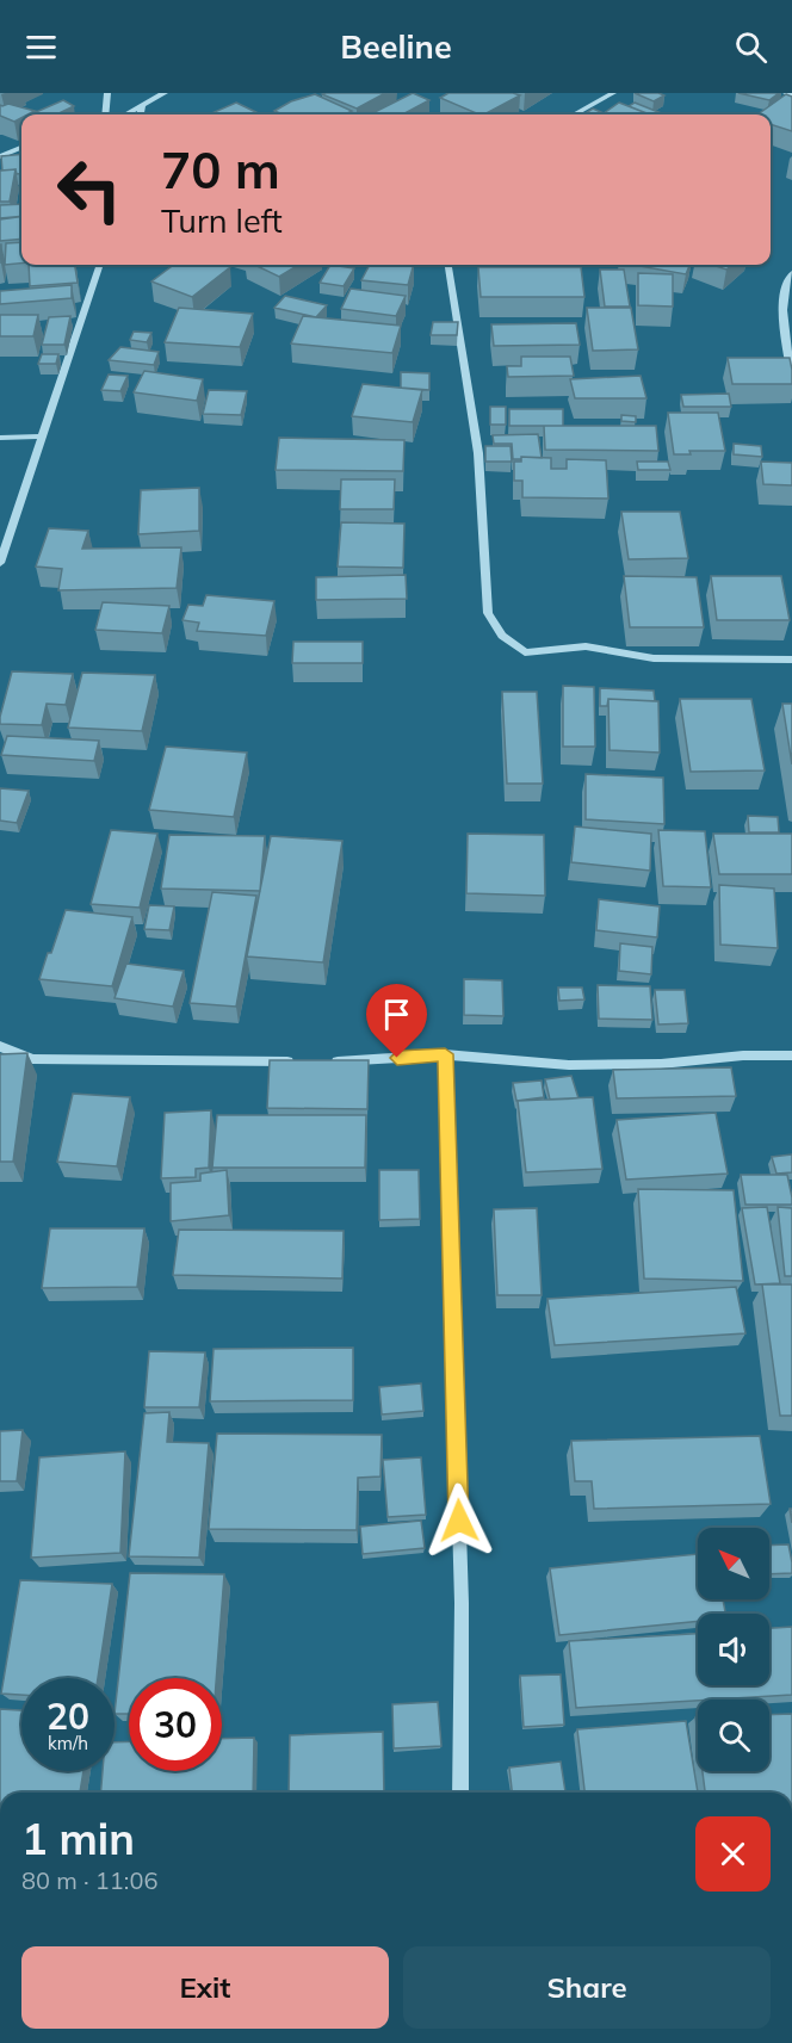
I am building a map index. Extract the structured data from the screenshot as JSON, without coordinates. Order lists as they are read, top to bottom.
{
  "north": "top left",
  "page": {
    "header": "Beeline",
    "turn": ["70 m", "Turn left"],
    "speed": "20 km/h",
    "limit": "30",
    "heading": ["1 min", "80 m · 11:06"],
    "buttons": ["Exit", "Share"]
  }
}
